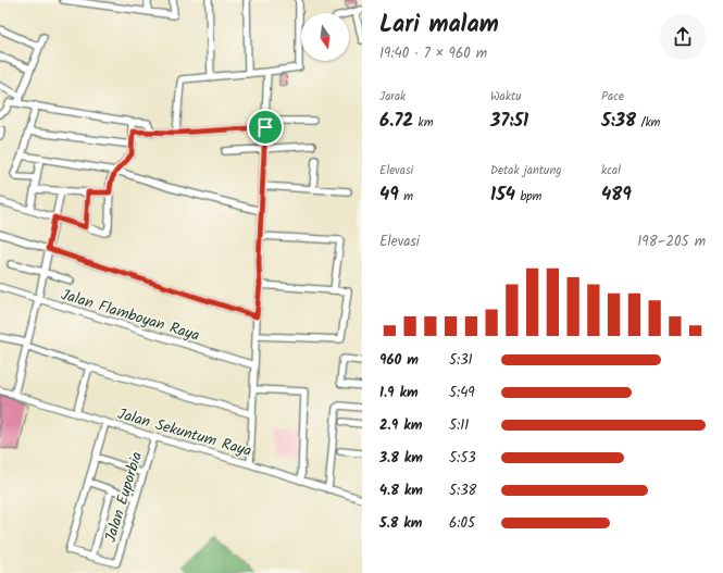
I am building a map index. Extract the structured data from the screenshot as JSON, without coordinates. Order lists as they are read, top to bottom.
{
  "streets": {
    "street": ["Jalan Flamboyan Raya", "Jalan Sekuntum Raya", "Jalan Euporbia"]
  },
  "crossings": [
    ["Jalan Sekuntum Raya", "Jalan Euporbia"]
  ],
  "north": "bottom",
  "page": {
    "heading": ["Lari malam", "19:40 · 7 × 960 m"],
    "stats": [
      ["Jarak", "6.72 km"],
      ["Waktu", "37:51"],
      ["Pace", "5:38 /km"],
      ["Elevasi", "49 m"],
      ["Detak jantung", "154 bpm"],
      ["kcal", "489"]
    ],
    "chart": ["Elevasi", "198–205 m"],
    "list": [
      {
        "name": "960 m",
        "note": "5:31"
      },
      {
        "name": "1.9 km",
        "note": "5:49"
      },
      {
        "name": "2.9 km",
        "note": "5:11"
      },
      {
        "name": "3.8 km",
        "note": "5:53"
      },
      {
        "name": "4.8 km",
        "note": "5:38"
      },
      {
        "name": "5.8 km",
        "note": "6:05"
      }
    ]
  }
}
